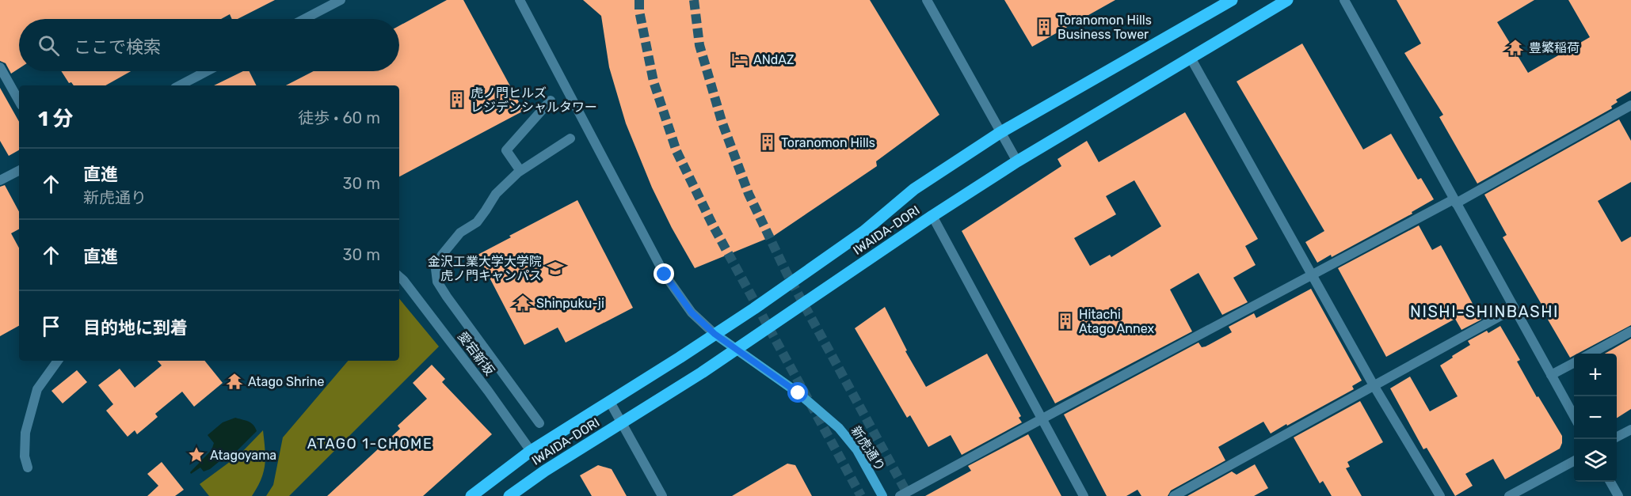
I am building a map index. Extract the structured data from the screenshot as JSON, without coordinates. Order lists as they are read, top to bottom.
{
  "streets": {
    "main road": ["IWAIDA-DORI", "新虎通り"],
    "street": ["愛宕新坂"]
  },
  "crossings": [
    ["IWAIDA-DORI", "愛宕新坂"],
    ["IWAIDA-DORI", "新虎通り"]
  ],
  "districts": ["NISHI-SHINBASHI", "ATAGO 1-CHOME"],
  "places": {
    "building": [
      "Toranomon Hills Business Tower",
      "虎ノ門ヒルズ レジデンシャルタワー",
      "Toranomon Hills",
      "Hitachi Atago Annex"
    ],
    "temple": ["豊繁稲荷", "Shinpuku-ji", "Atago Shrine"],
    "hotel": ["ANdAZ"],
    "school or university": ["金沢工業大学大学院 虎ノ門キャンパス"],
    "place": ["Atagoyama"]
  },
  "page": {
    "search": "ここで検索",
    "heading": ["1 分", "徒歩 · 60 m"],
    "list": [
      ["直進", "新虎通り", "30 m"],
      ["直進", "30 m"],
      "目的地に到着"
    ],
    "map_buttons": ["+", "−"]
  }
}
